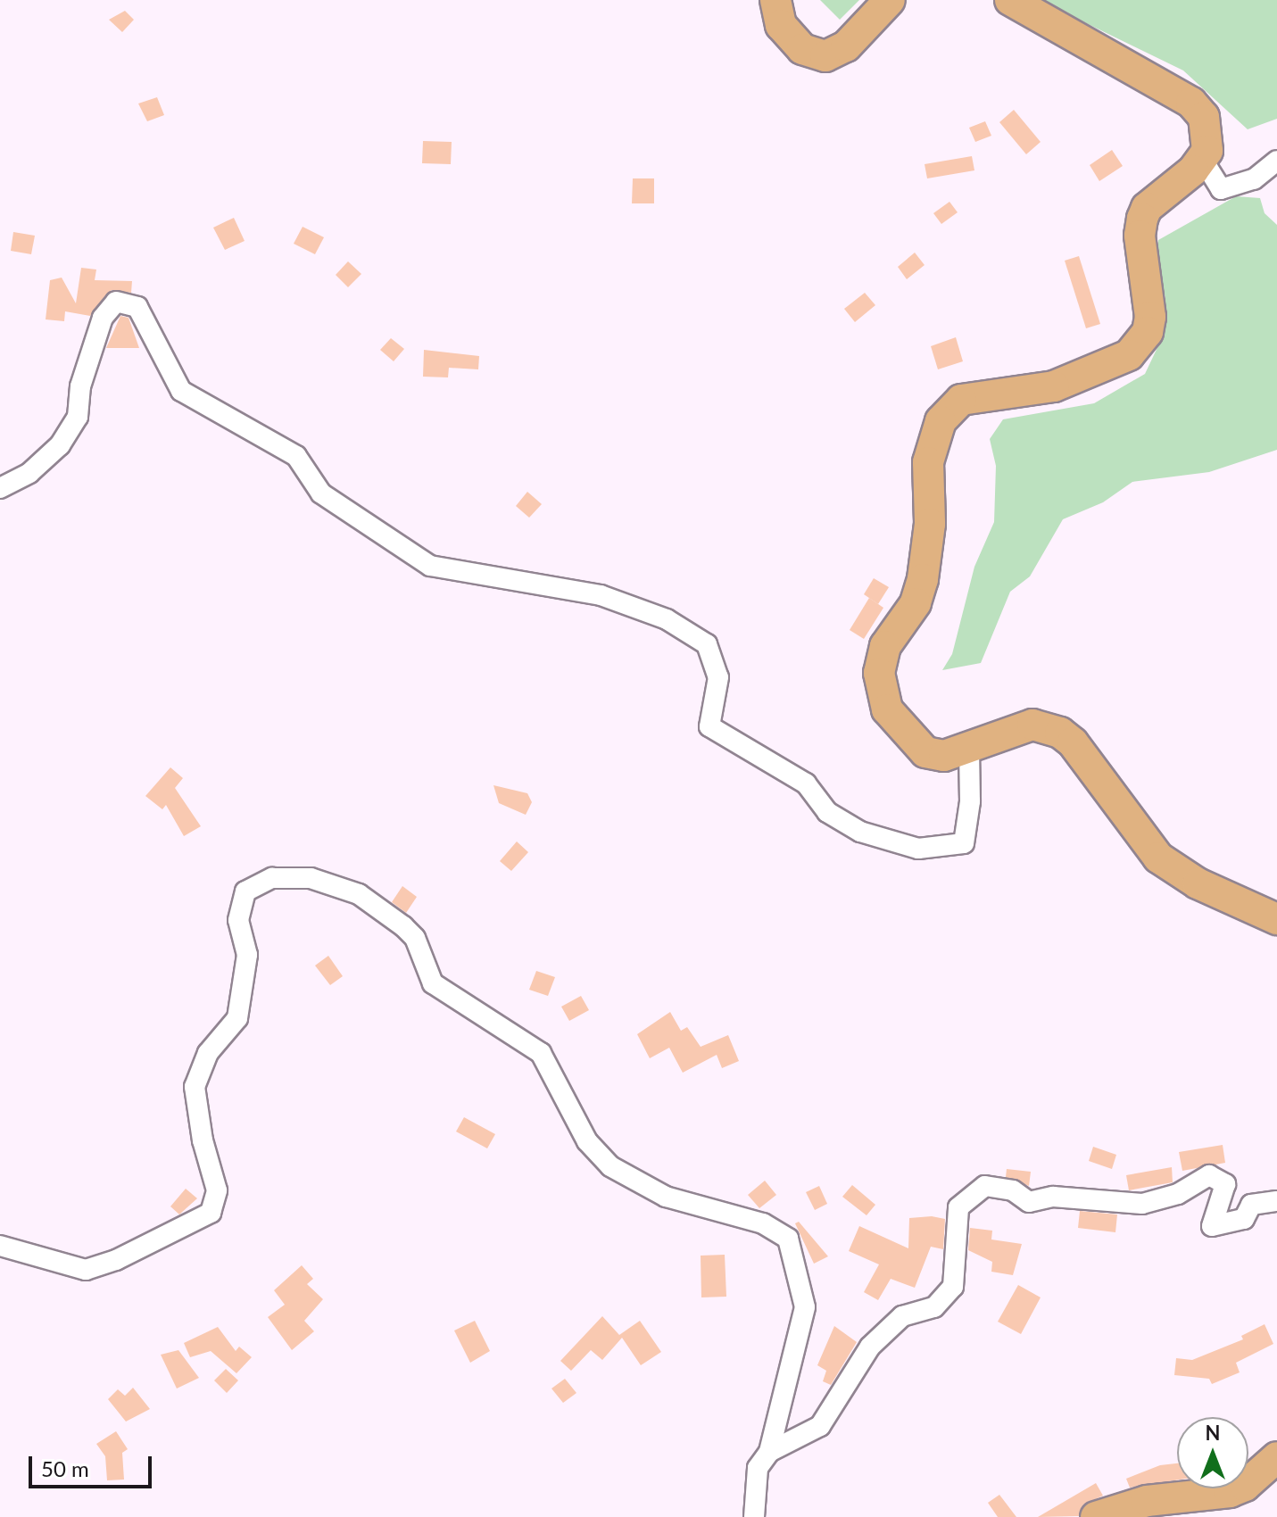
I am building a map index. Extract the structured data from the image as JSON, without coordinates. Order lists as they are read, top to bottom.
{
  "scale_bar": "50 m",
  "north": "top"
}
